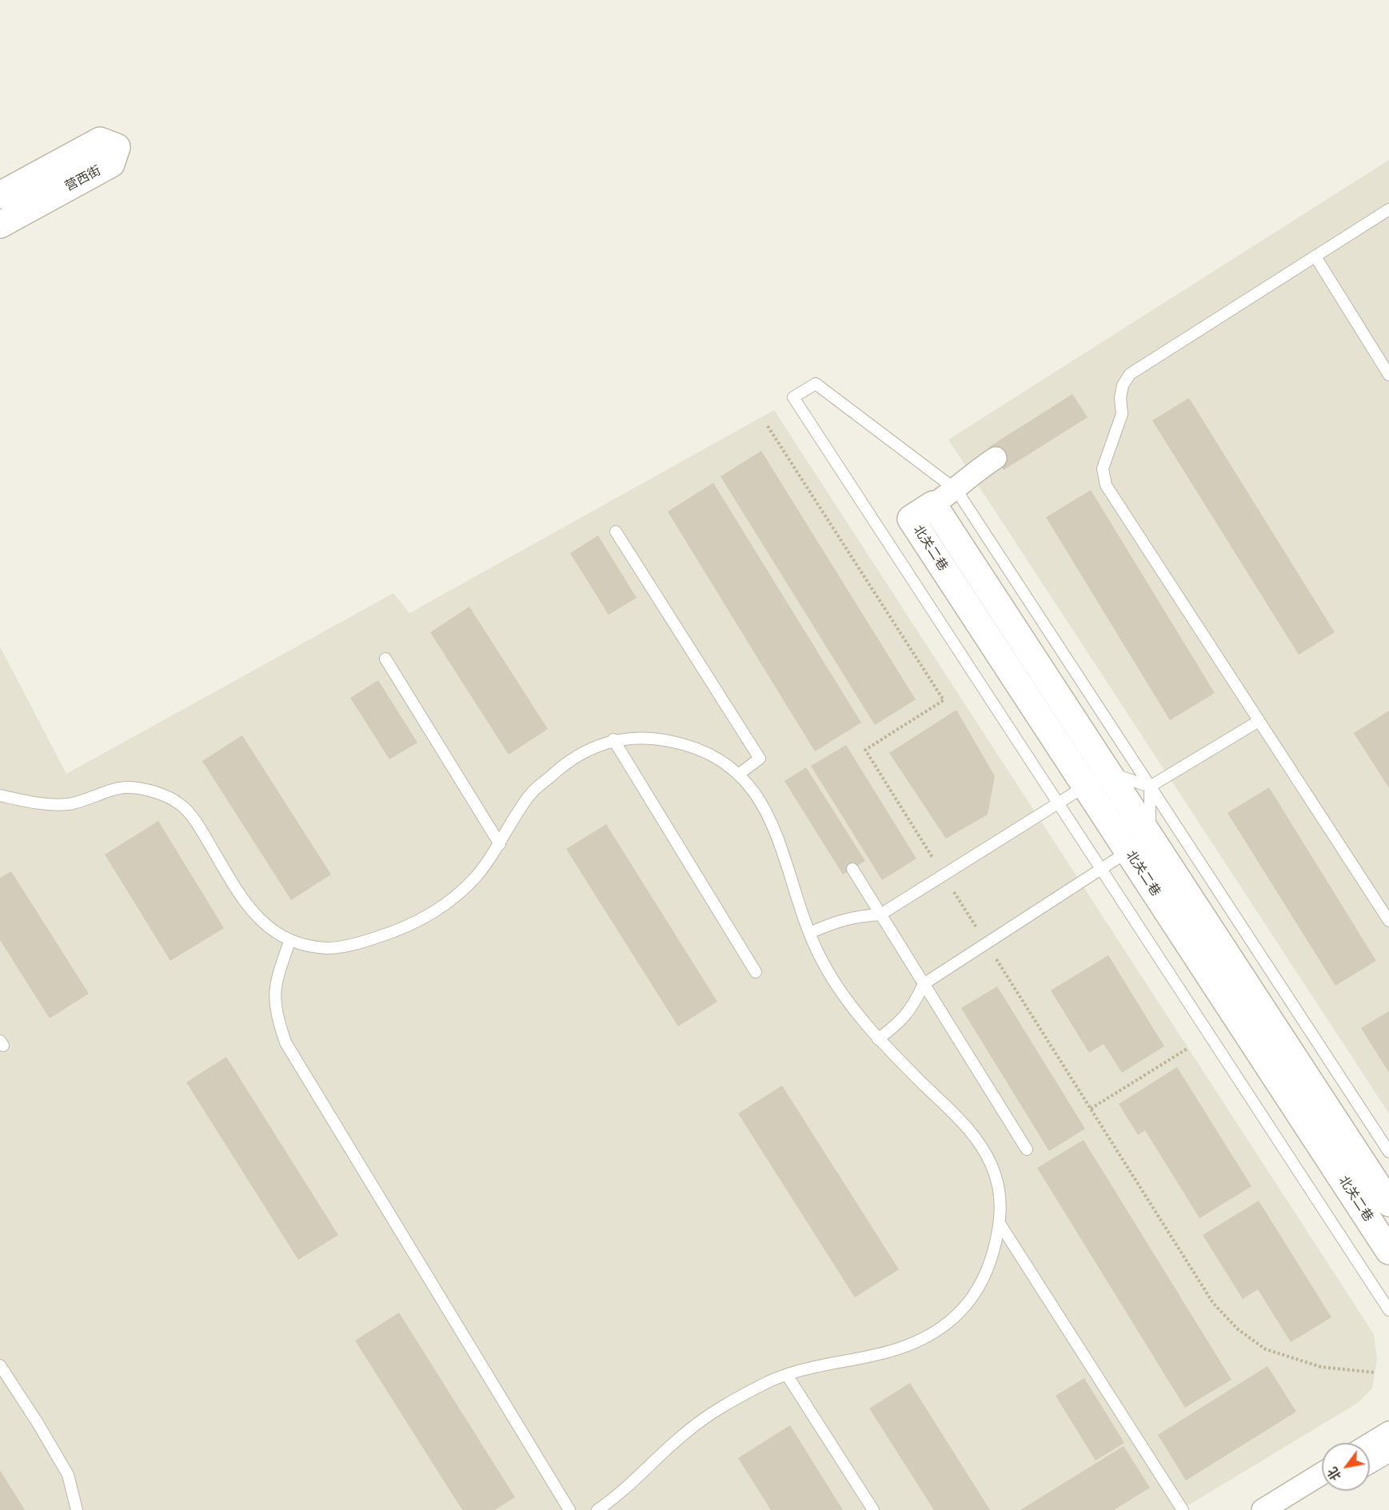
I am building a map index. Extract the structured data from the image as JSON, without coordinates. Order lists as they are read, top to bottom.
{
  "streets": {
    "street": ["营西街", "北关二巷"]
  },
  "north": "bottom left"
}
